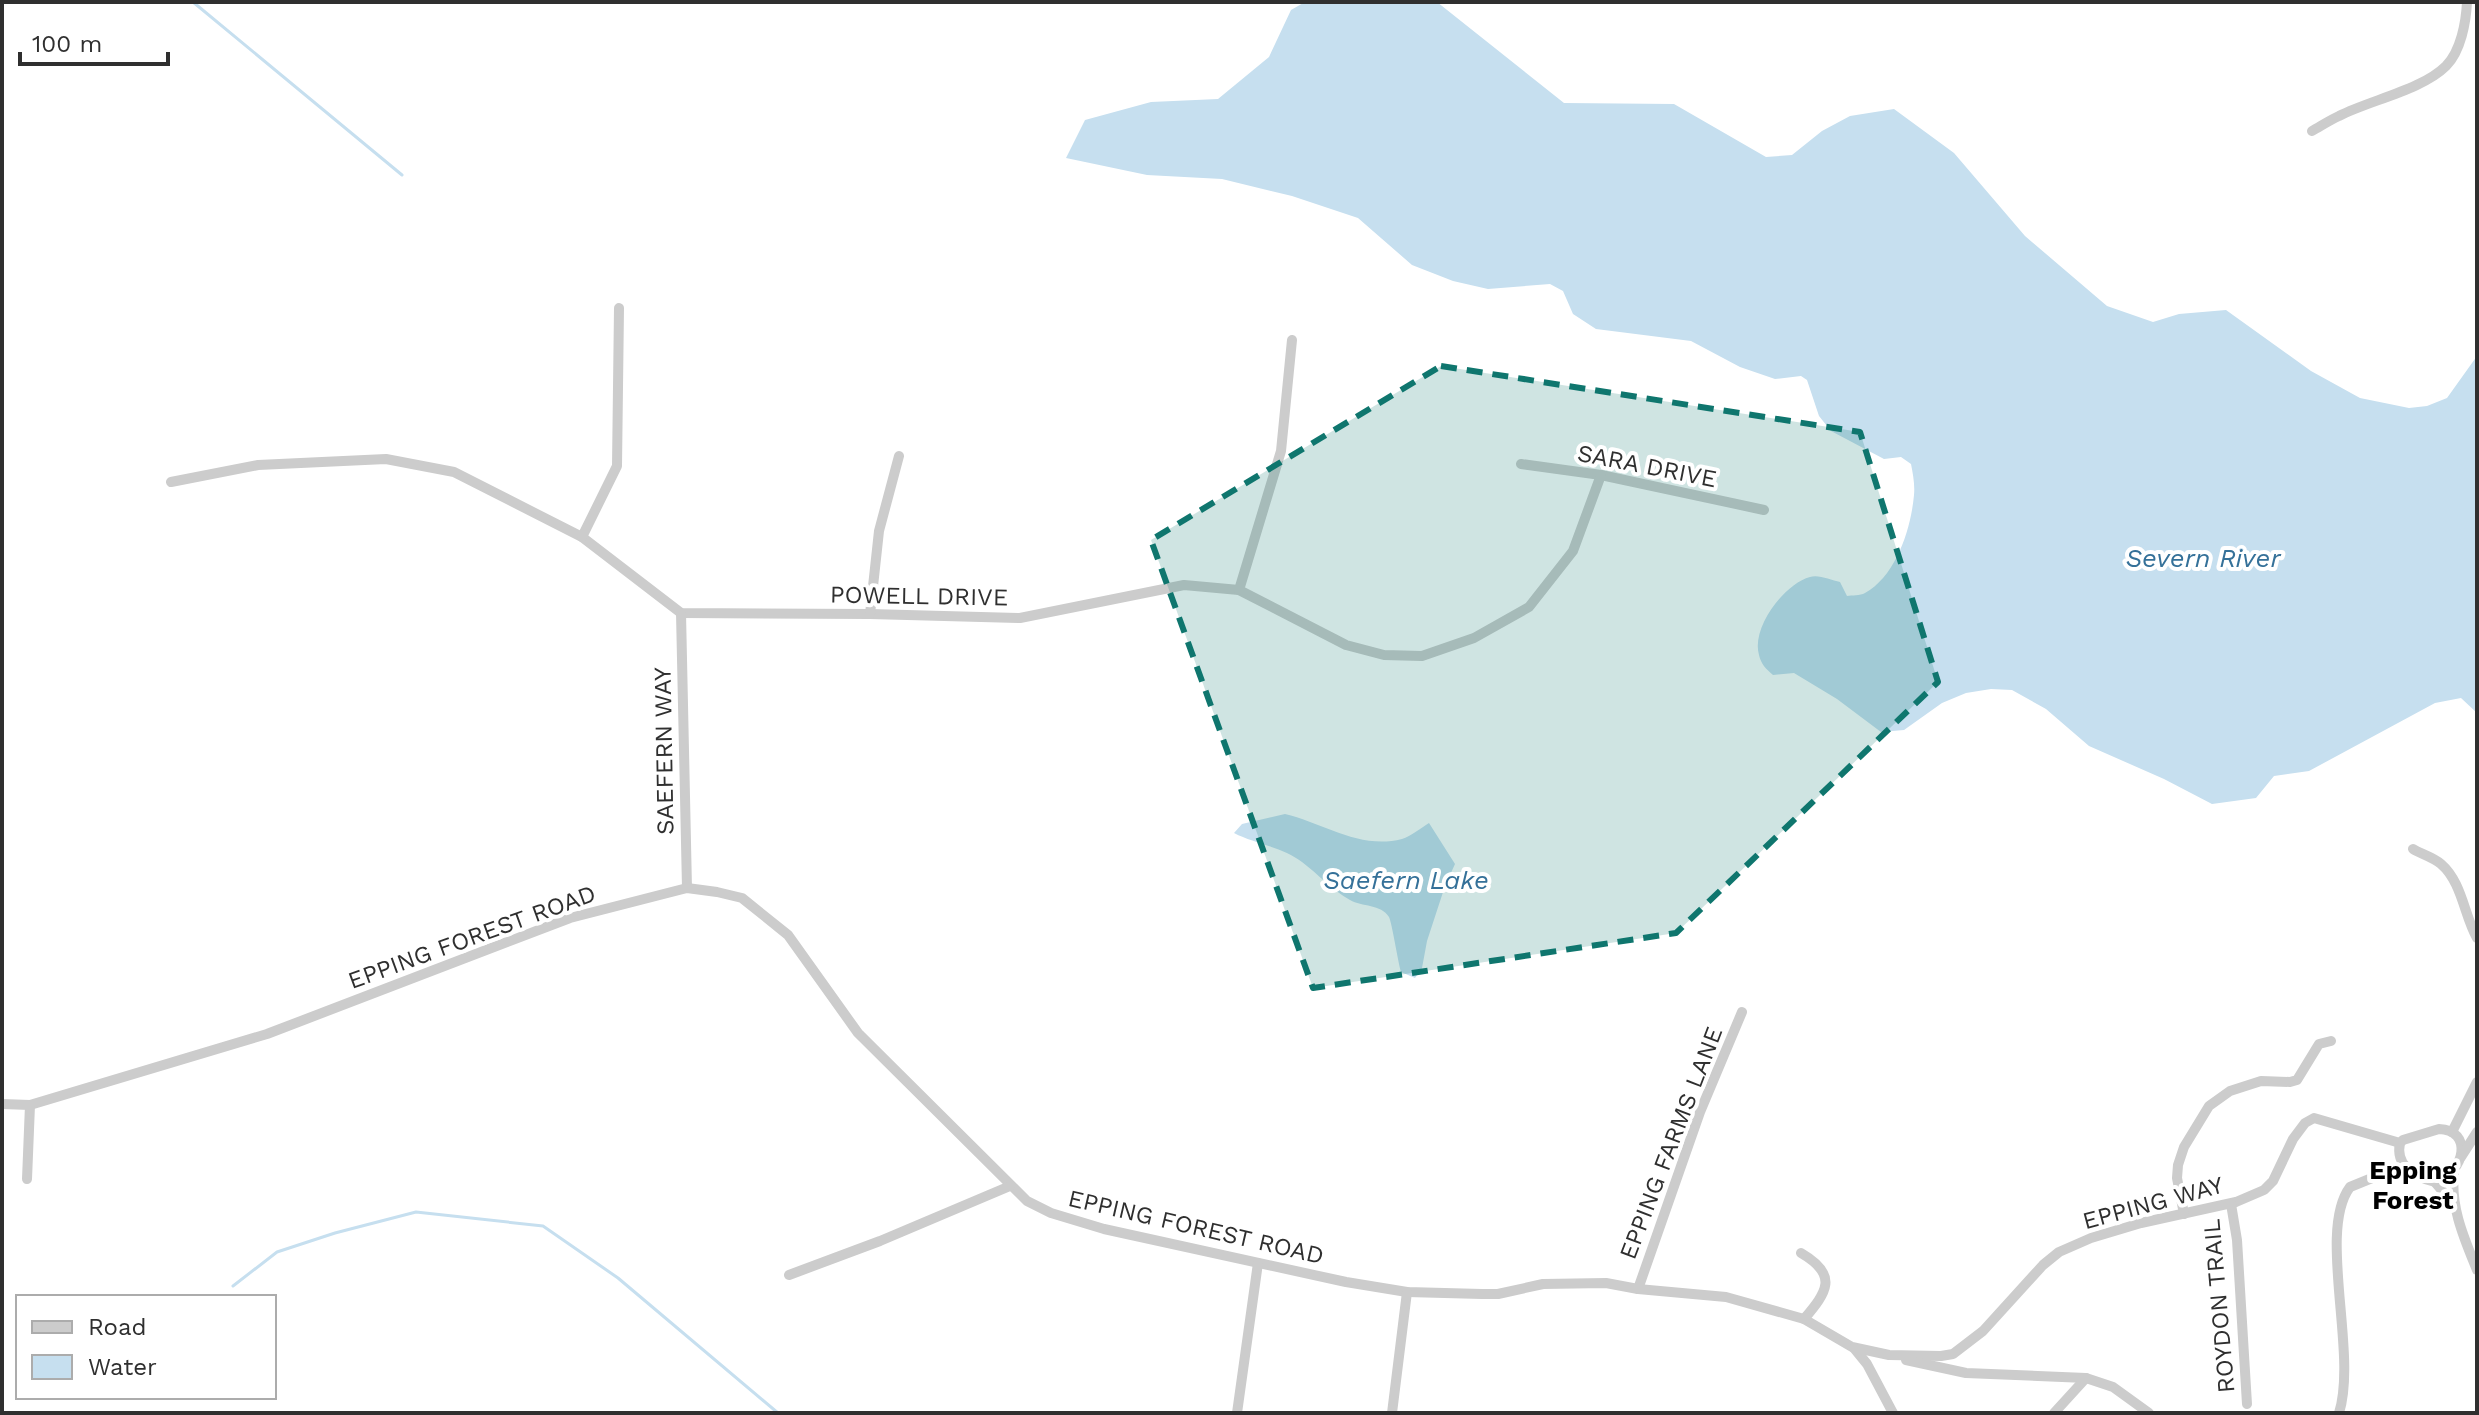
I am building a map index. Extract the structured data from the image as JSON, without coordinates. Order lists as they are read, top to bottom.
{
  "streets": {
    "street": [
      "SARA DRIVE",
      "POWELL DRIVE",
      "SAEFERN WAY",
      "EPPING FOREST ROAD",
      "EPPING FARMS LANE",
      "EPPING WAY",
      "ROYDON TRAIL"
    ]
  },
  "crossings": [
    ["SARA DRIVE", "POWELL DRIVE"],
    ["POWELL DRIVE", "SAEFERN WAY"],
    ["SAEFERN WAY", "EPPING FOREST ROAD"],
    ["EPPING FOREST ROAD", "EPPING FARMS LANE"],
    ["EPPING FOREST ROAD", "EPPING WAY"],
    ["EPPING FARMS LANE", "EPPING WAY"],
    ["EPPING WAY", "ROYDON TRAIL"]
  ],
  "districts": ["Epping Forest"],
  "water": ["Severn River", "Saefern Lake"],
  "legend": ["Road", "Water"],
  "scale_bar": "100 m"
}
